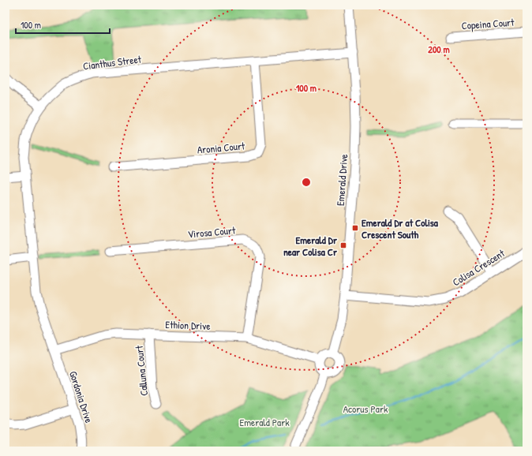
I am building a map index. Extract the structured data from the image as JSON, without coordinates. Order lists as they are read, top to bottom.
{
  "streets": {
    "street": [
      "Copeina Court",
      "Cianthus Street",
      "Aronia Court",
      "Emerald Drive",
      "Virosa Court",
      "Colisa Crescent",
      "Ethion Drive",
      "Calluna Court",
      "Gordonia Drive"
    ]
  },
  "crossings": [
    ["Cianthus Street", "Aronia Court"],
    ["Cianthus Street", "Emerald Drive"],
    ["Cianthus Street", "Ethion Drive"],
    ["Cianthus Street", "Gordonia Drive"],
    ["Emerald Drive", "Colisa Crescent"],
    ["Emerald Drive", "Ethion Drive"],
    ["Virosa Court", "Ethion Drive"],
    ["Ethion Drive", "Calluna Court"],
    ["Ethion Drive", "Gordonia Drive"]
  ],
  "parks": ["Acorus Park", "Emerald Park"],
  "places": {
    "transit": ["Emerald Dr at Colisa Crescent South", "Emerald Dr near Colisa Cr"]
  },
  "scale_bar": "100 m",
  "rings": ["200 m", "100 m"]
}
